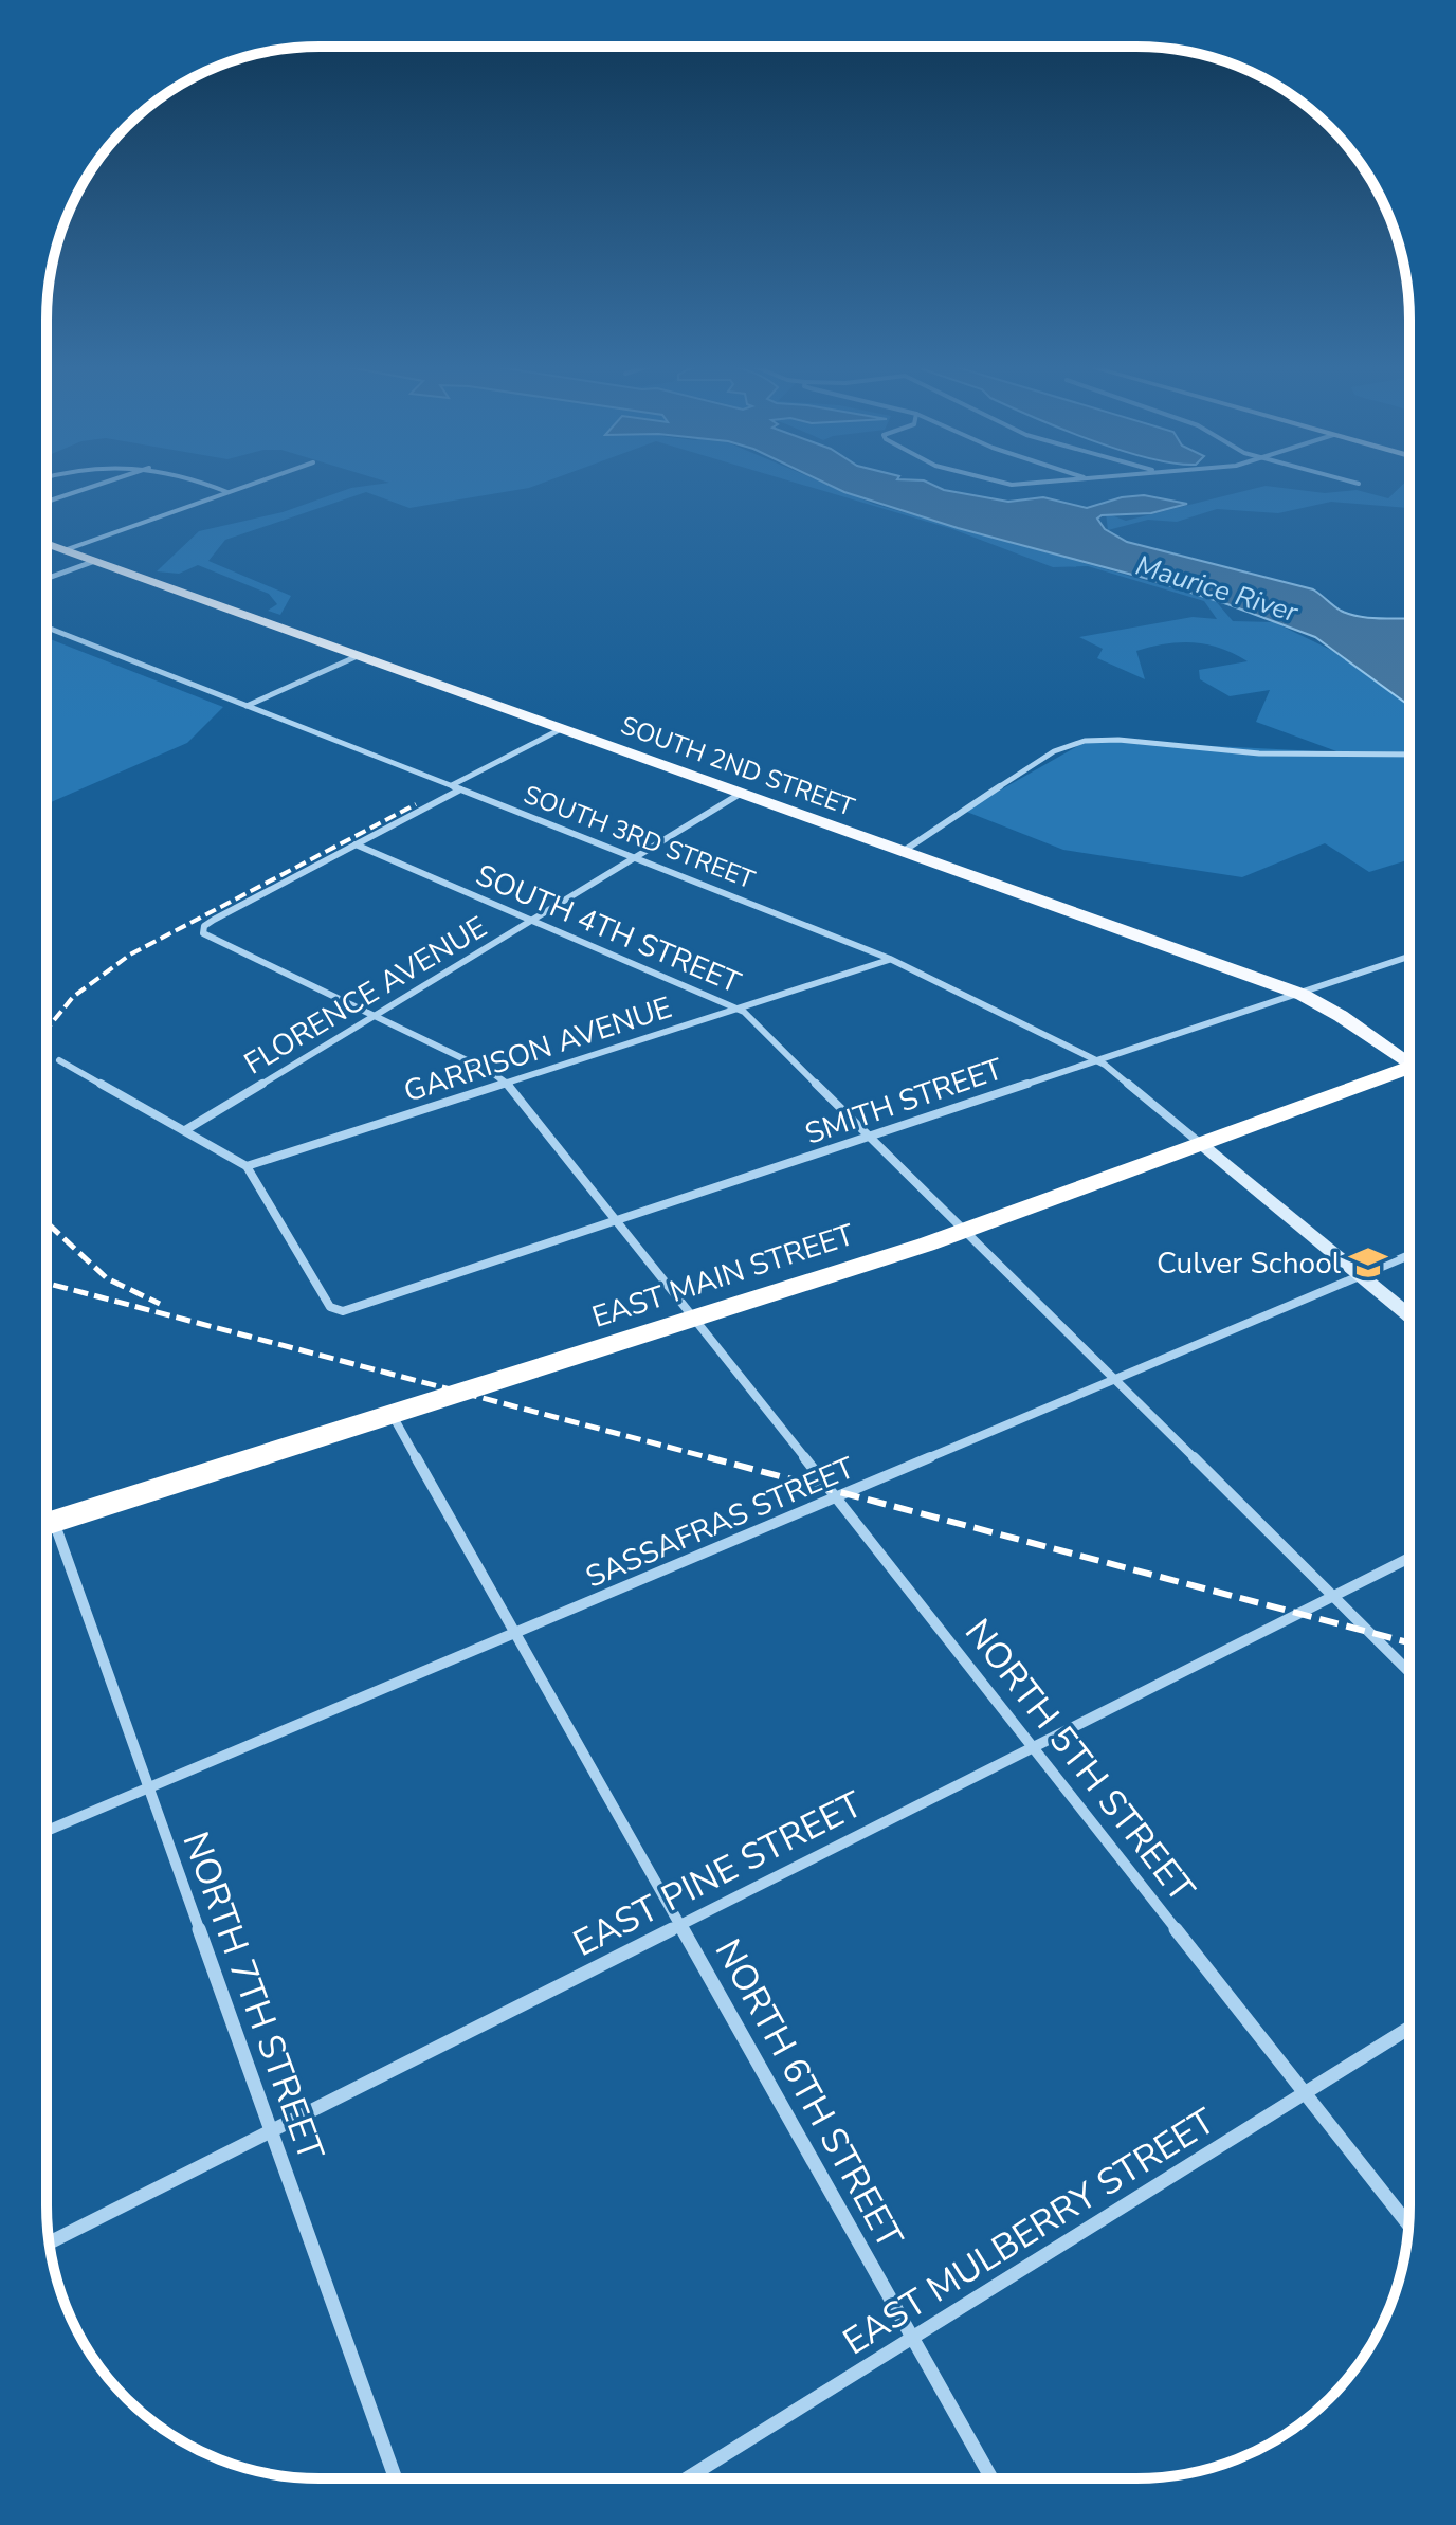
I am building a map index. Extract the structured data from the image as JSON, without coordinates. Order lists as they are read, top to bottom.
{
  "streets": {
    "highway": ["EAST MAIN STREET"],
    "main road": ["SOUTH 2ND STREET"],
    "street": [
      "SOUTH 3RD STREET",
      "SOUTH 4TH STREET",
      "FLORENCE AVENUE",
      "GARRISON AVENUE",
      "SMITH STREET",
      "SASSAFRAS STREET",
      "NORTH 5TH STREET",
      "EAST PINE STREET",
      "NORTH 7TH STREET",
      "NORTH 6TH STREET",
      "EAST MULBERRY STREET"
    ]
  },
  "crossings": [
    ["SOUTH 2ND STREET", "FLORENCE AVENUE"],
    ["SOUTH 2ND STREET", "SMITH STREET"],
    ["SOUTH 3RD STREET", "FLORENCE AVENUE"],
    ["SOUTH 3RD STREET", "GARRISON AVENUE"],
    ["SOUTH 3RD STREET", "SMITH STREET"],
    ["SOUTH 3RD STREET", "EAST MAIN STREET"],
    ["SOUTH 4TH STREET", "FLORENCE AVENUE"],
    ["SOUTH 4TH STREET", "GARRISON AVENUE"],
    ["SOUTH 4TH STREET", "SMITH STREET"],
    ["SOUTH 4TH STREET", "EAST MAIN STREET"],
    ["SOUTH 4TH STREET", "SASSAFRAS STREET"],
    ["SOUTH 4TH STREET", "EAST PINE STREET"],
    ["GARRISON AVENUE", "SMITH STREET"],
    ["GARRISON AVENUE", "NORTH 5TH STREET"],
    ["SMITH STREET", "NORTH 5TH STREET"],
    ["EAST MAIN STREET", "NORTH 5TH STREET"],
    ["EAST MAIN STREET", "NORTH 6TH STREET"],
    ["SASSAFRAS STREET", "NORTH 5TH STREET"],
    ["SASSAFRAS STREET", "NORTH 7TH STREET"],
    ["SASSAFRAS STREET", "NORTH 6TH STREET"],
    ["NORTH 5TH STREET", "EAST PINE STREET"],
    ["NORTH 5TH STREET", "EAST MULBERRY STREET"],
    ["EAST PINE STREET", "NORTH 7TH STREET"],
    ["EAST PINE STREET", "NORTH 6TH STREET"],
    ["NORTH 6TH STREET", "EAST MULBERRY STREET"]
  ],
  "water": ["Maurice River"],
  "places": {
    "school or university": ["Culver School"]
  }
}
